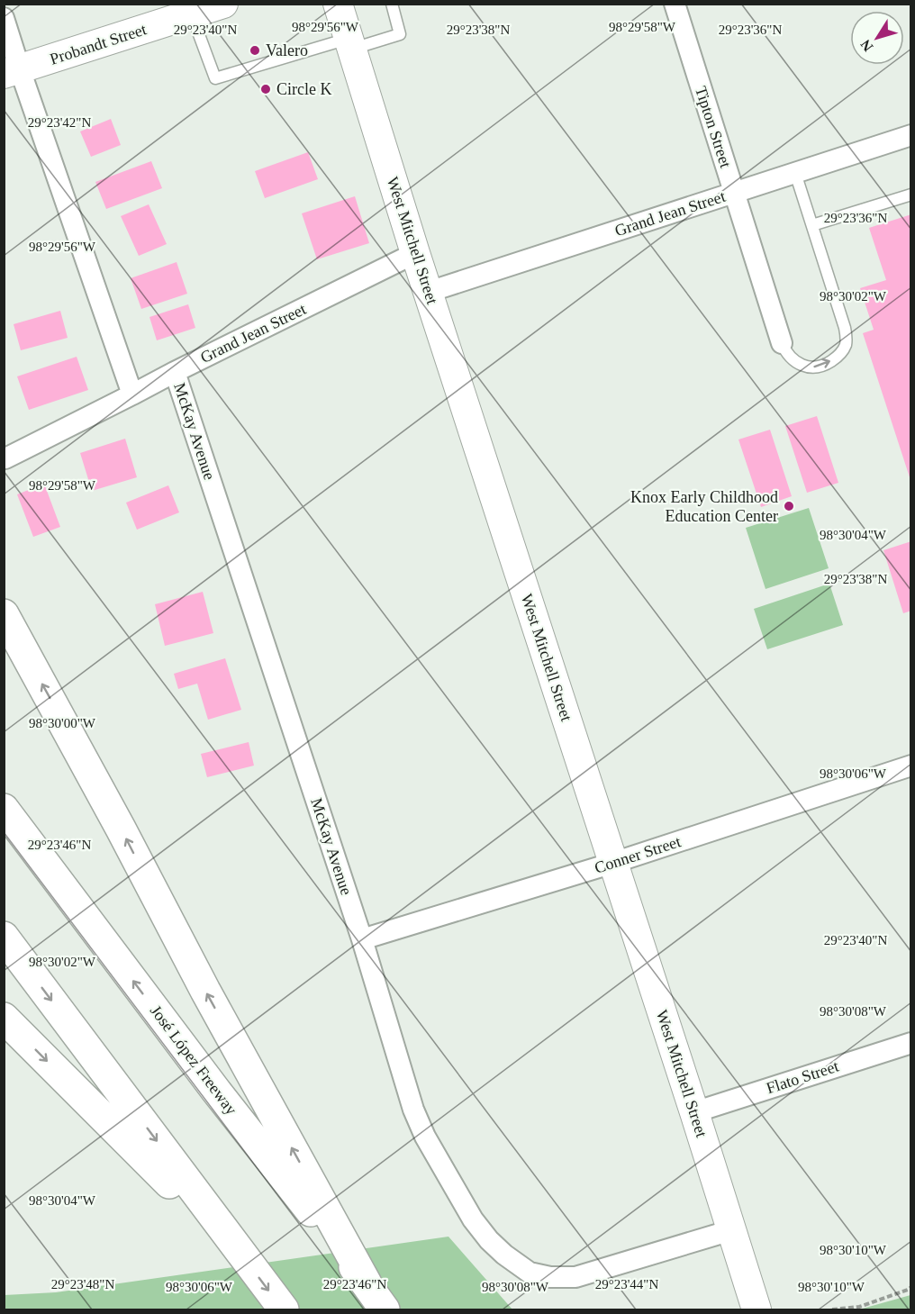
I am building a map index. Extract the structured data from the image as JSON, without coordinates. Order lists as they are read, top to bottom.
{
  "streets": {
    "highway": ["José López Freeway"],
    "street": [
      "Probandt Street",
      "Tipton Street",
      "Grand Jean Street",
      "West Mitchell Street",
      "McKay Avenue",
      "Conner Street",
      "Flato Street"
    ]
  },
  "crossings": [
    ["Tipton Street", "Grand Jean Street"],
    ["Grand Jean Street", "West Mitchell Street"],
    ["Grand Jean Street", "McKay Avenue"],
    ["West Mitchell Street", "McKay Avenue"],
    ["West Mitchell Street", "Conner Street"],
    ["West Mitchell Street", "Flato Street"],
    ["McKay Avenue", "Conner Street"]
  ],
  "places": ["Valero", "Circle K", "Knox Early Childhood Education Center"],
  "north": "bottom left",
  "coordinates": [
    "98°29'56\"W",
    "98°29'58\"W",
    "29°23'40\"N",
    "29°23'38\"N",
    "29°23'36\"N",
    "29°23'42\"N",
    "98°30'02\"W",
    "98°30'04\"W",
    "98°30'00\"W",
    "98°30'06\"W",
    "29°23'46\"N",
    "98°30'08\"W",
    "98°30'10\"W",
    "29°23'48\"N",
    "29°23'44\"N"
  ]
}
